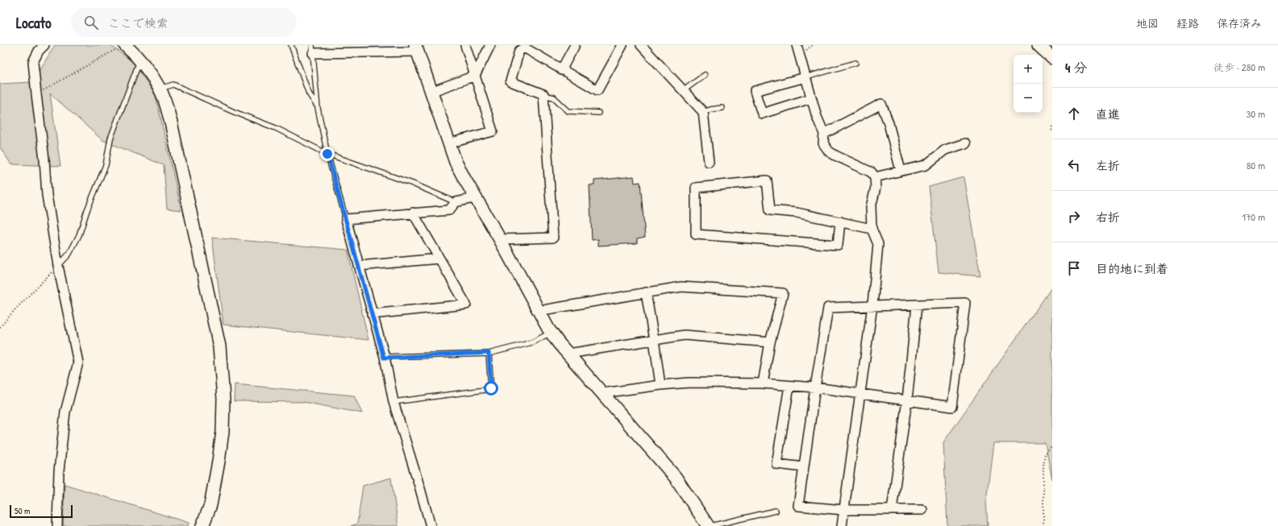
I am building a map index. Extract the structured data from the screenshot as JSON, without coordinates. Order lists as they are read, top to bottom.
{
  "scale_bar": "50 m",
  "page": {
    "header": "Locato",
    "search": "ここで検索",
    "nav": ["地図", "経路", "保存済み"],
    "heading": ["4 分", "徒歩 · 280 m"],
    "map_buttons": ["+", "−"],
    "list": [
      ["直進", "30 m"],
      ["左折", "80 m"],
      ["右折", "170 m"],
      "目的地に到着"
    ],
    "scale": "50 m"
  }
}
